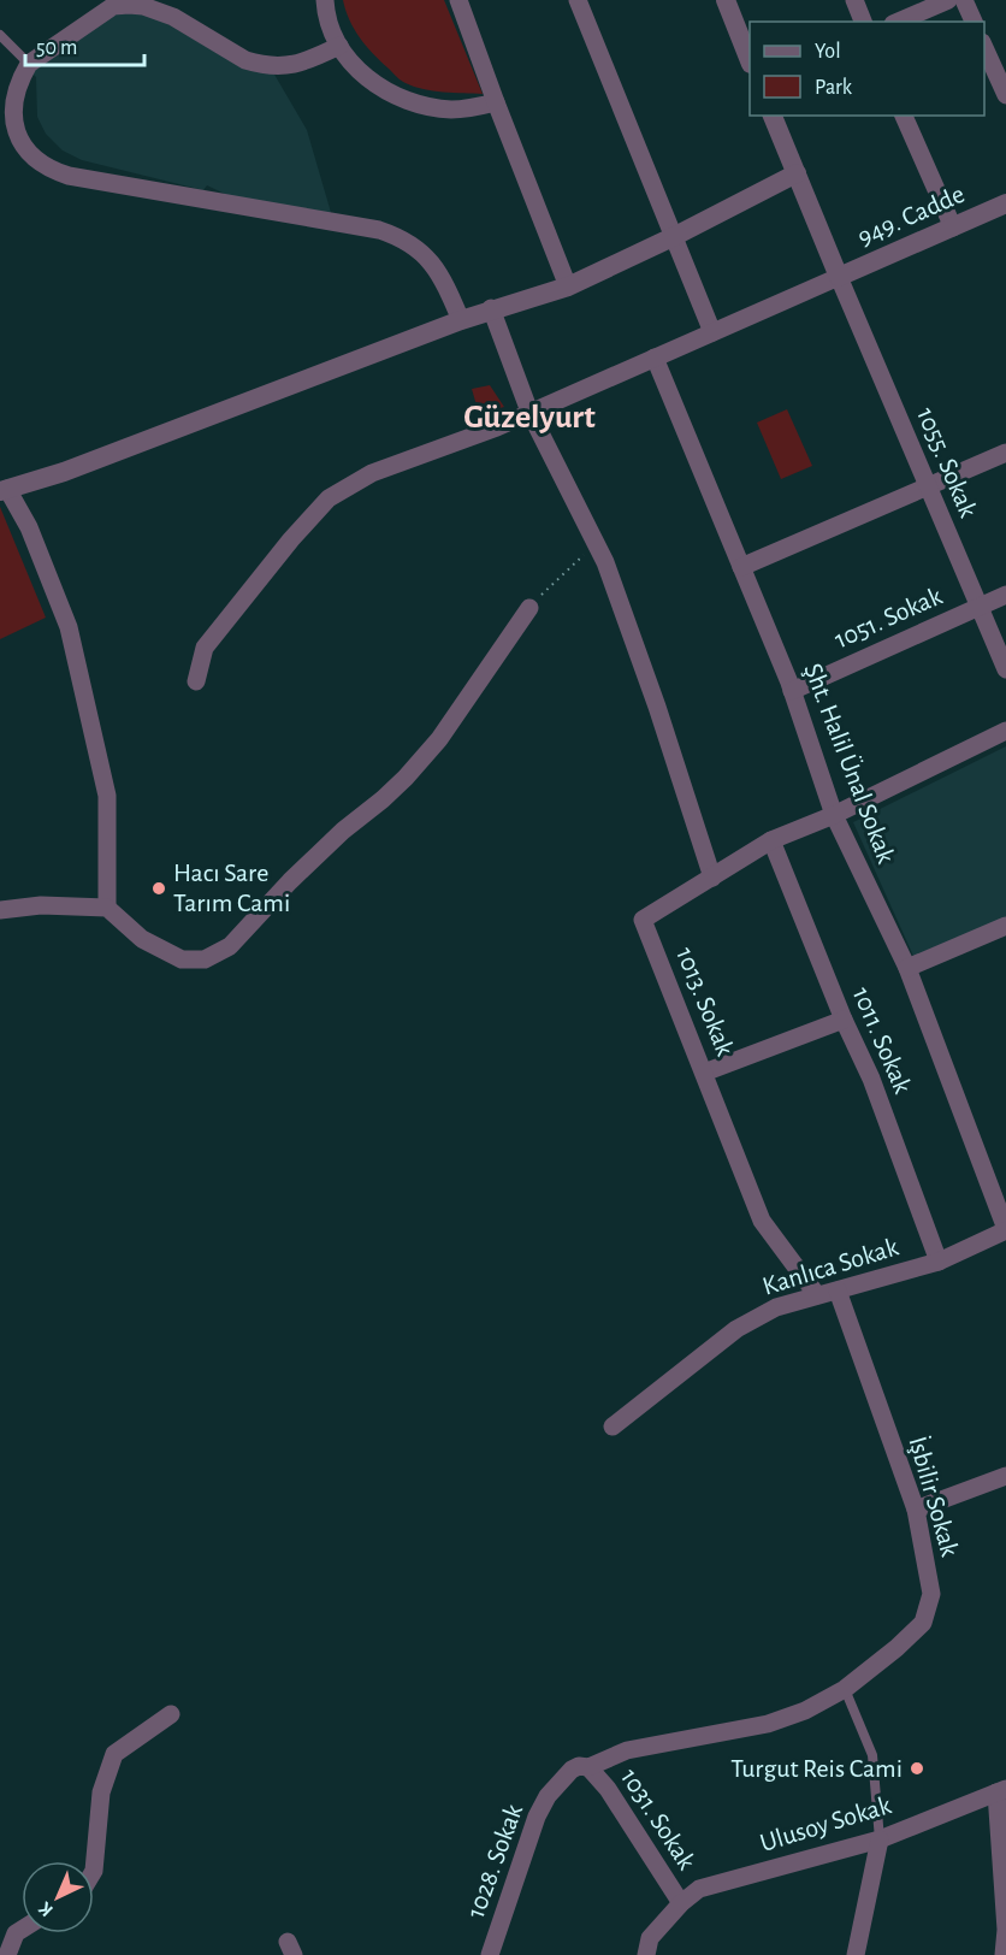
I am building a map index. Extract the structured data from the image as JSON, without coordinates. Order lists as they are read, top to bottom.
{
  "streets": {
    "street": [
      "949. Cadde",
      "1055. Sokak",
      "1051. Sokak",
      "Şht. Halil Ünal Sokak",
      "1013. Sokak",
      "1011. Sokak",
      "Kanlıca Sokak",
      "İşbilir Sokak",
      "1031. Sokak",
      "Ulusoy Sokak",
      "1028. Sokak"
    ]
  },
  "crossings": [
    ["949. Cadde", "1055. Sokak"],
    ["1055. Sokak", "1051. Sokak"],
    ["1051. Sokak", "Şht. Halil Ünal Sokak"],
    ["Şht. Halil Ünal Sokak", "1013. Sokak"],
    ["Şht. Halil Ünal Sokak", "Kanlıca Sokak"],
    ["1013. Sokak", "1011. Sokak"],
    ["1013. Sokak", "Kanlıca Sokak"],
    ["1011. Sokak", "Kanlıca Sokak"],
    ["Kanlıca Sokak", "İşbilir Sokak"],
    ["İşbilir Sokak", "1028. Sokak"],
    ["1031. Sokak", "Ulusoy Sokak"],
    ["1031. Sokak", "1028. Sokak"]
  ],
  "districts": ["Güzelyurt"],
  "places": ["Hacı Sare Tarım Cami", "Turgut Reis Cami"],
  "legend": ["Yol", "Park"],
  "scale_bar": "50 m",
  "north": "bottom left"
}
